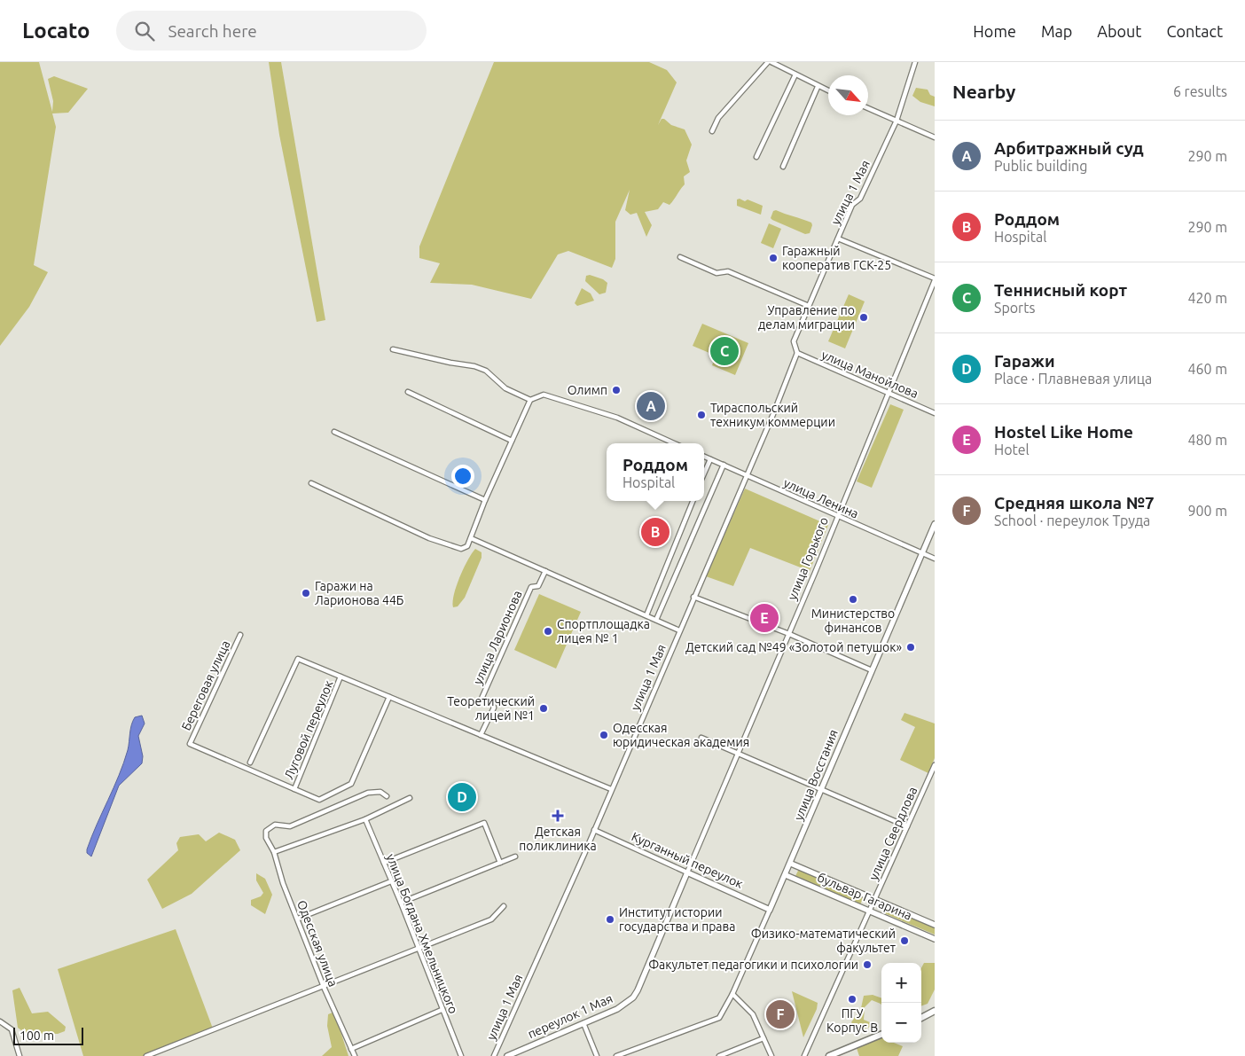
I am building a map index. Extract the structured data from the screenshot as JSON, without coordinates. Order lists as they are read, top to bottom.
{
  "streets": {
    "street": [
      "улица 1 Мая",
      "улица Манойлова",
      "улица Ленина",
      "улица Горького",
      "улица Ларионова",
      "Береговая улица",
      "Луговой переулок",
      "улица Восстания",
      "улица Свердлова",
      "Курганный переулок",
      "бульвар Гагарина",
      "улица Богдана Хмельницкого",
      "Одесская улица",
      "переулок 1 Мая"
    ]
  },
  "crossings": [
    ["улица 1 Мая", "улица Манойлова"],
    ["улица 1 Мая", "улица Ленина"],
    ["улица 1 Мая", "Курганный переулок"],
    ["улица Манойлова", "улица Горького"],
    ["улица Ленина", "улица Горького"],
    ["улица Ленина", "улица Восстания"],
    ["улица Горького", "Курганный переулок"],
    ["улица Горького", "переулок 1 Мая"],
    ["Береговая улица", "Луговой переулок"],
    ["улица Восстания", "Курганный переулок"],
    ["улица Восстания", "бульвар Гагарина"],
    ["улица Свердлова", "бульвар Гагарина"]
  ],
  "places": {
    "other": [
      "Гаражный кооператив ГСК-25",
      "Управление по делам миграции",
      "Олимп",
      "Тираспольский техникум коммерции",
      "Гаражи на Ларионова 44Б",
      "Министерство финансов",
      "Спортплощадка лицея № 1",
      "Детский сад №49 «Золотой петушок»",
      "Теоретический лицей №1",
      "Одесская юридическая академия",
      "Институт истории государства и права",
      "Физико-математический факультет",
      "Факультет педагогики и психологии",
      "ПГУ Корпус В"
    ],
    "health": ["Детская поликлиника"]
  },
  "scale_bar": "100 m",
  "north": "bottom right",
  "page": {
    "header": "Locato",
    "search": "Search here",
    "nav": [
      "Home",
      "Map",
      "About",
      "Contact"
    ],
    "heading": ["Nearby", "6 results"],
    "list": [
      {
        "mark": "A",
        "name": "Арбитражный суд",
        "note": "Public building",
        "value": "290 m"
      },
      {
        "mark": "B",
        "name": "Роддом",
        "note": "Hospital",
        "value": "290 m"
      },
      {
        "mark": "C",
        "name": "Теннисный корт",
        "note": "Sports",
        "value": "420 m"
      },
      {
        "mark": "D",
        "name": "Гаражи",
        "note": "Place · Плавневая улица",
        "value": "460 m"
      },
      {
        "mark": "E",
        "name": "Hostel Like Home",
        "note": "Hotel",
        "value": "480 m"
      },
      {
        "mark": "F",
        "name": "Средняя школа №7",
        "note": "School · переулок Труда",
        "value": "900 m"
      }
    ],
    "pins": [
      "C",
      "A",
      "B",
      "E",
      "D",
      "F"
    ],
    "popup": ["Роддом", "Hospital"],
    "map_buttons": ["+", "−"],
    "scale": "100 m"
  }
}
